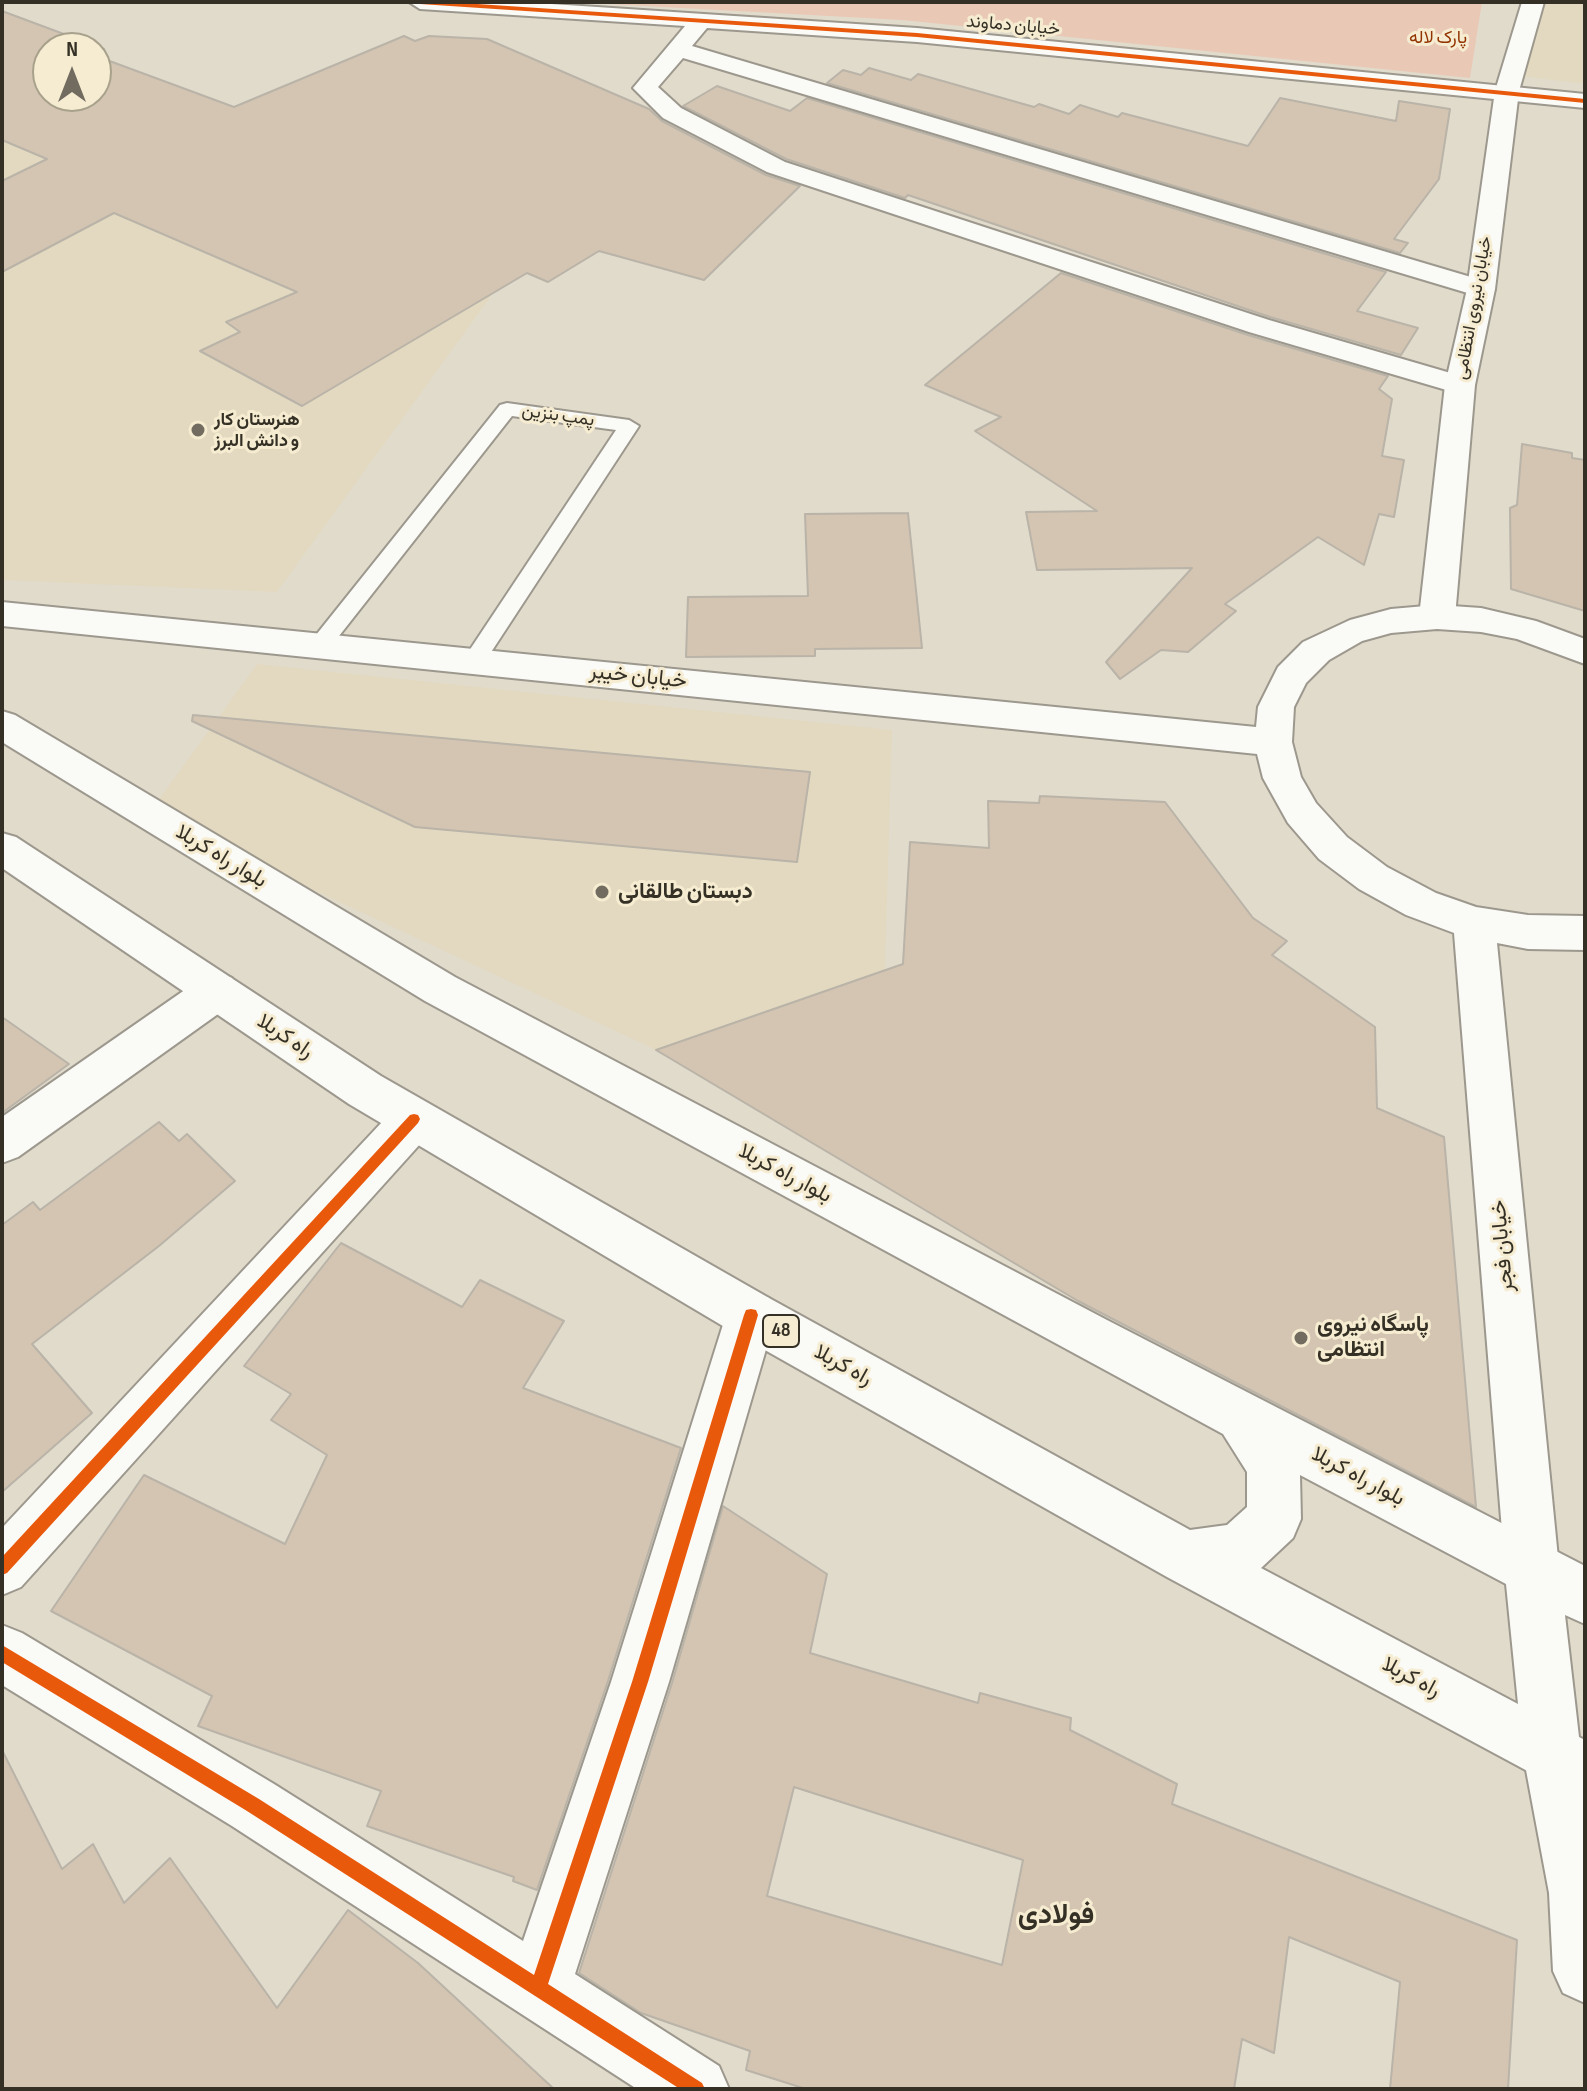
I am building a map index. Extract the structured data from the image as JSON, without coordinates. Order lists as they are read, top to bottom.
{
  "streets": {
    "street": [
      "خیابان دماوند",
      "خیابان نیروی انتظامی",
      "خیابان خیبر",
      "بلوار راه کربلا",
      "راه کربلا",
      "خیابان فجر",
      "48"
    ],
    "lane": ["پمپ بنزین"]
  },
  "crossings": [
    ["خیابان دماوند", "خیابان نیروی انتظامی"],
    ["پمپ بنزین", "خیابان خیبر"],
    ["بلوار راه کربلا", "خیابان فجر"],
    ["راه کربلا", "خیابان فجر"]
  ],
  "districts": ["فولادی"],
  "parks": ["پارک لاله"],
  "places": ["هنرستان کار و دانش البرز", "دبستان طالقانی", "پاسگاه نیروی انتظامی"],
  "north": "top"
}
